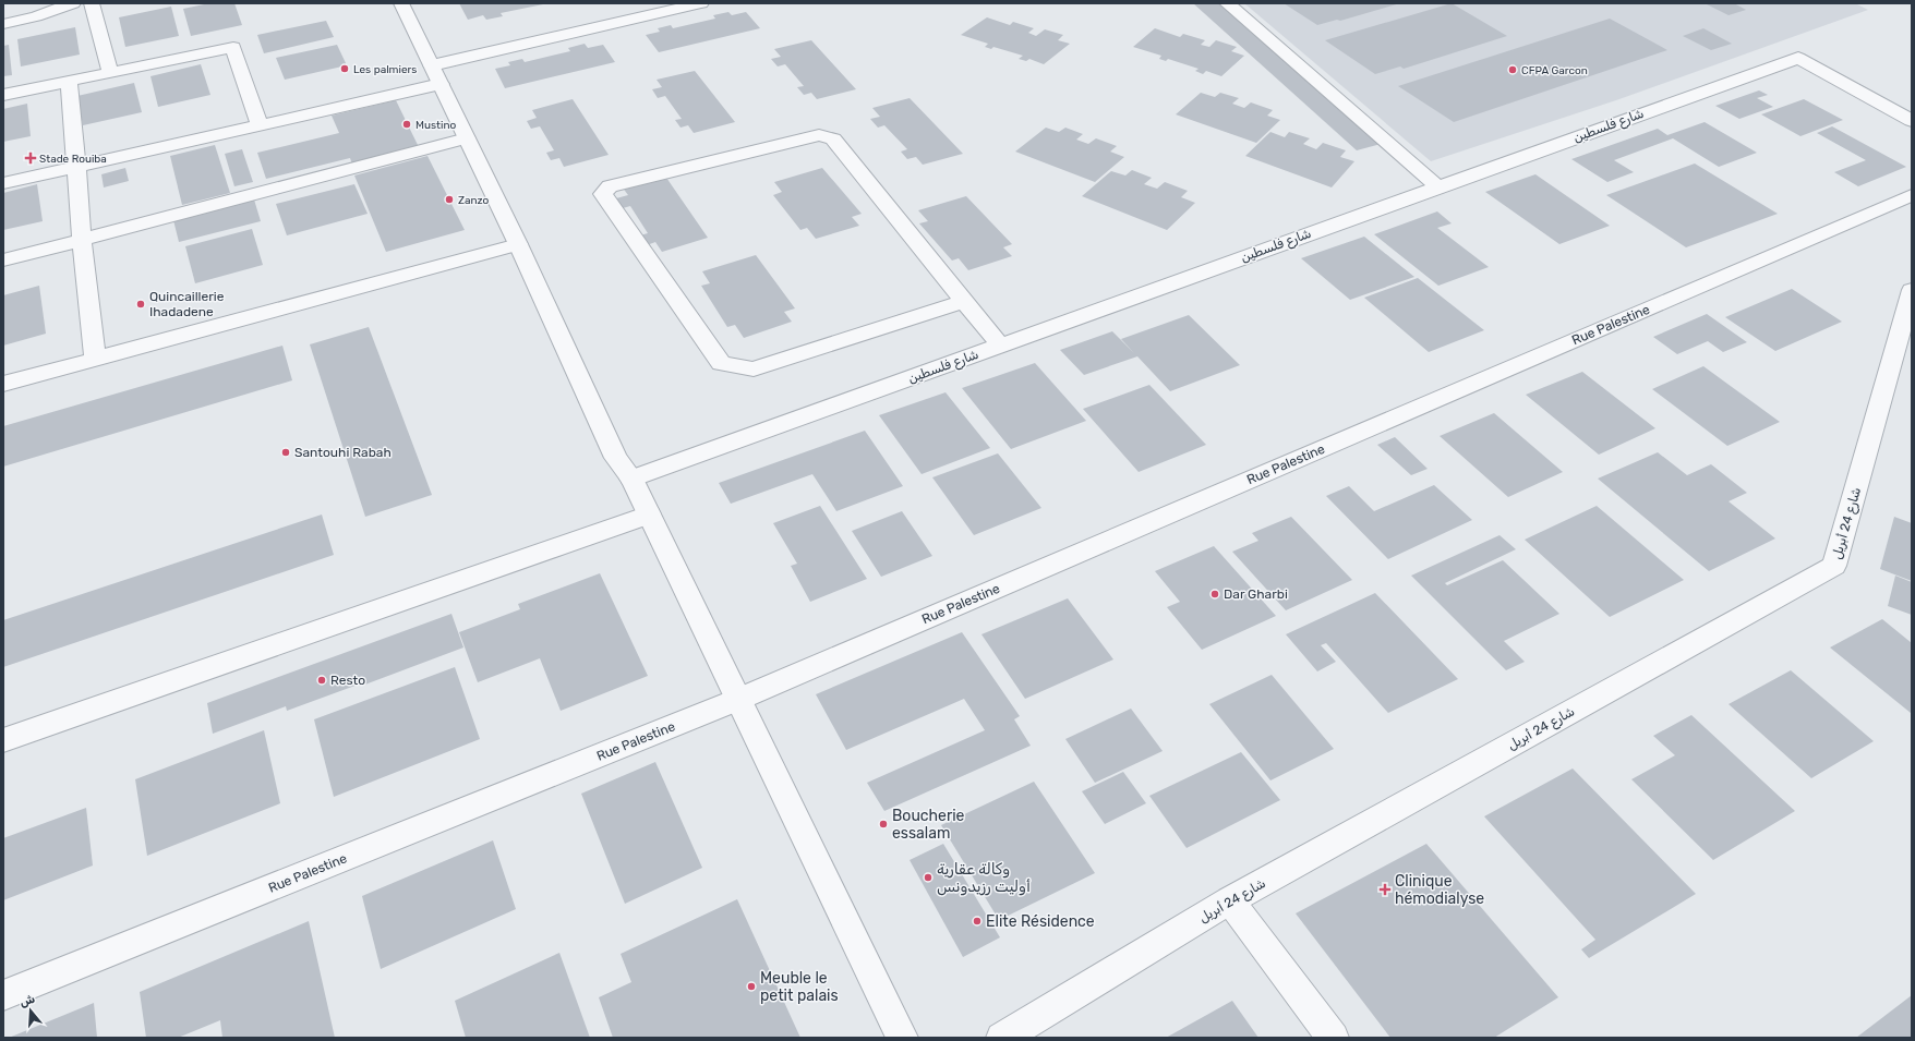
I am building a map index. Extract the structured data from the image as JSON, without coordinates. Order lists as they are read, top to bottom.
{
  "streets": {
    "street": ["شارع فلسطين", "Rue Palestine", "شارع 24 أبريل"]
  },
  "places": {
    "other": [
      "Les palmiers",
      "CFPA Garcon",
      "Mustino",
      "Zanzo",
      "Quincaillerie Ihadadene",
      "Santouhi Rabah",
      "Dar Gharbi",
      "Resto",
      "Boucherie essalam",
      "وكالة عقارية أوليت رزيدونس",
      "Elite Résidence",
      "Meuble le petit palais"
    ],
    "health": ["Stade Rouiba", "Clinique hémodialyse"]
  },
  "north": "top"
}
